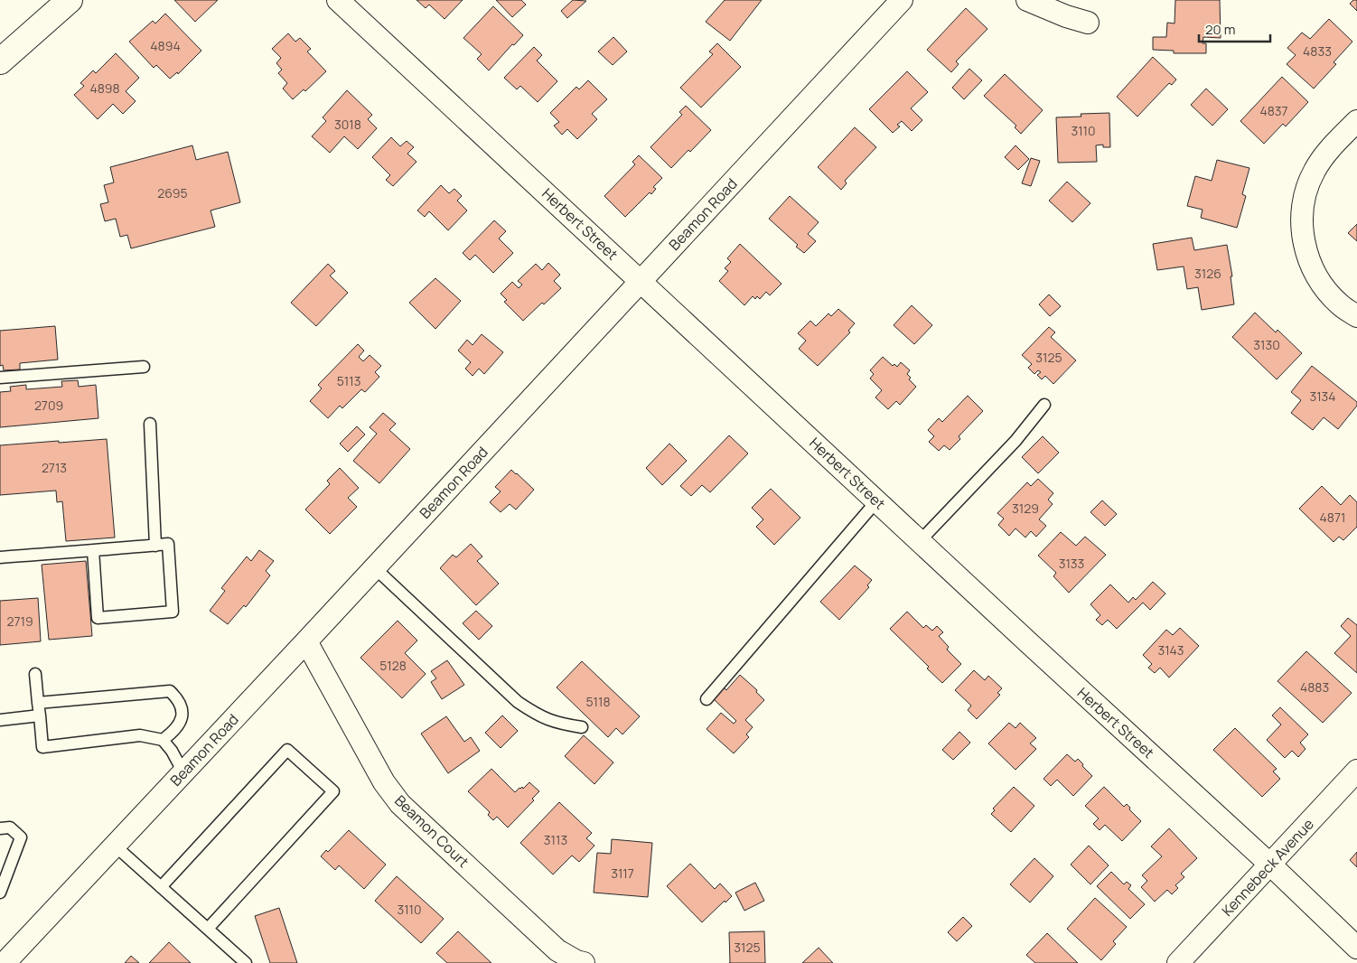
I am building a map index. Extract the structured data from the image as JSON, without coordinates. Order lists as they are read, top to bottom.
{
  "streets": {
    "street": [
      "Beamon Road",
      "Herbert Street",
      "Beamon Court",
      "Kennebeck Avenue"
    ]
  },
  "crossings": [
    ["Beamon Road", "Herbert Street"],
    ["Beamon Road", "Beamon Court"],
    ["Herbert Street", "Kennebeck Avenue"]
  ],
  "house_numbers": [
    "4894",
    "4833",
    "4898",
    "4837",
    "3018",
    "3110",
    "2695",
    "3126",
    "3130",
    "3125",
    "5113",
    "3134",
    "2709",
    "2713",
    "3129",
    "4871",
    "3133",
    "2719",
    "3143",
    "5128",
    "4883",
    "5118",
    "3113",
    "3117",
    "3110",
    "3125"
  ],
  "scale_bar": "20 m"
}
